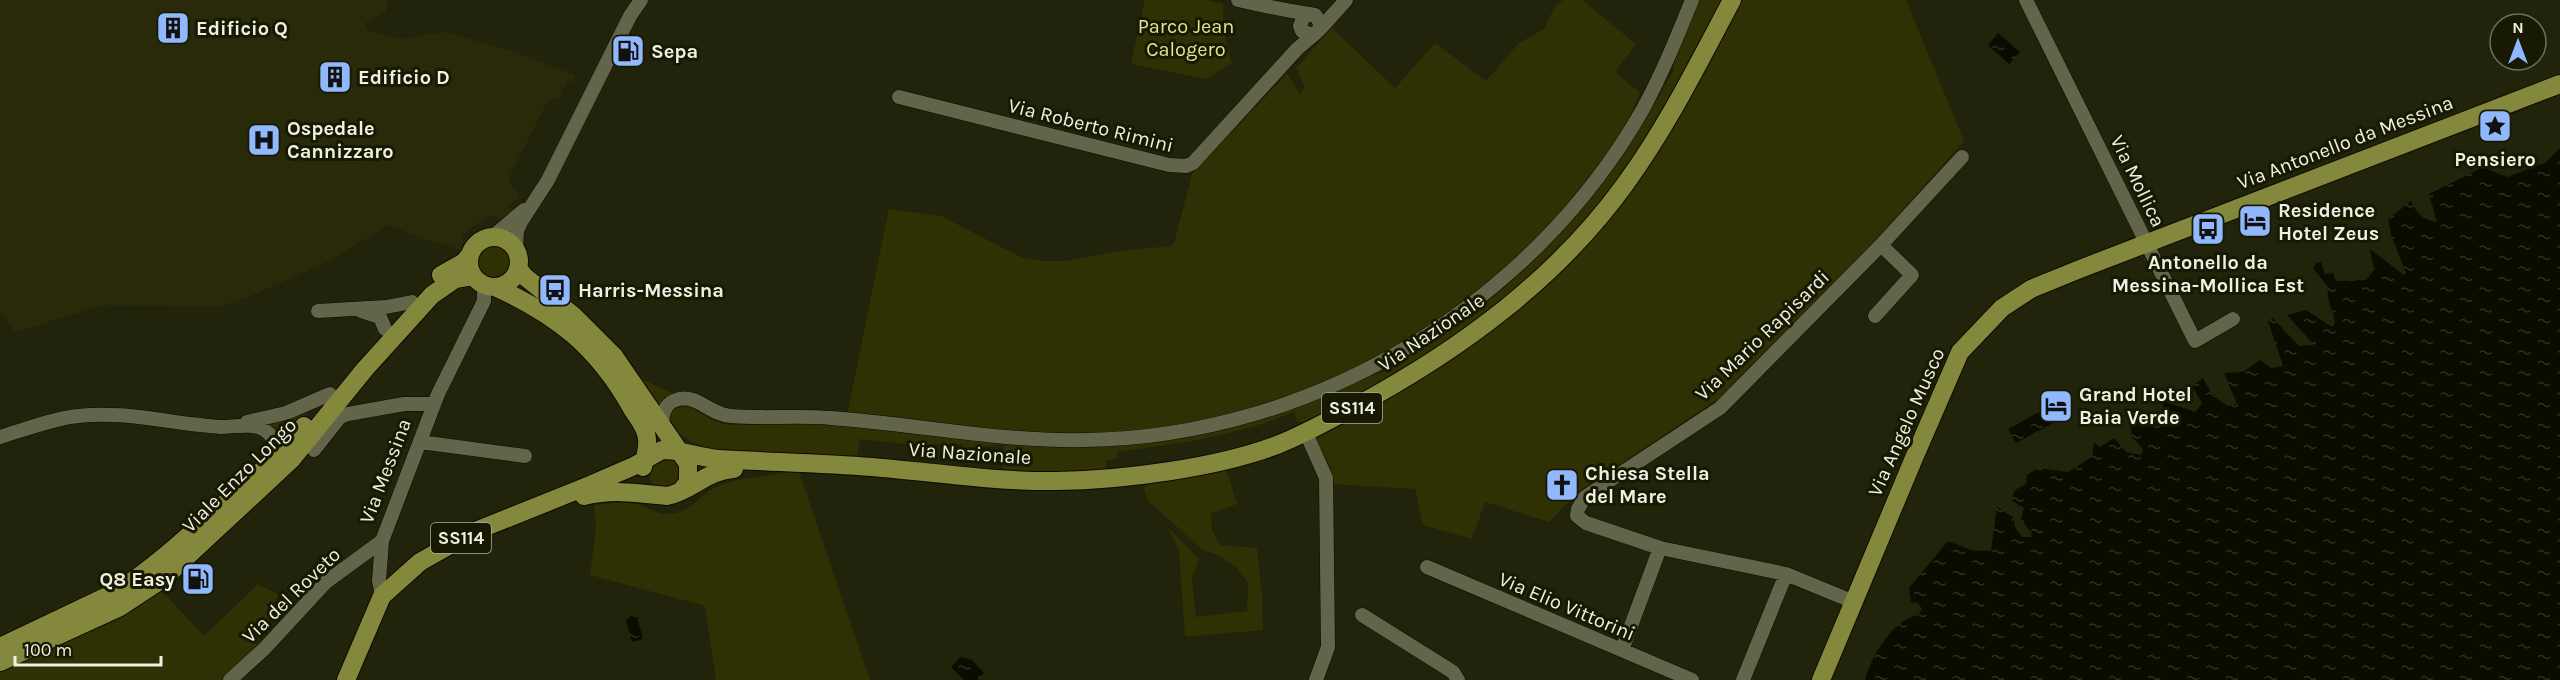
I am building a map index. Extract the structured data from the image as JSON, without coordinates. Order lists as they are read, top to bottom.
{
  "streets": {
    "main road": [
      "Via Antonello da Messina",
      "Via Nazionale",
      "SS114",
      "Via Angelo Musco",
      "Via Messina",
      "Viale Enzo Longo"
    ],
    "street": [
      "Via Roberto Rimini",
      "Via Mollica",
      "Via Mario Rapisardi",
      "Via del Roveto",
      "Via Elio Vittorini"
    ]
  },
  "crossings": [
    ["Via Antonello da Messina", "Via Mollica"],
    ["Via Antonello da Messina", "Via Angelo Musco"],
    ["Via Mollica", "Via Angelo Musco"],
    ["Via Mario Rapisardi", "Via Angelo Musco"],
    ["SS114", "Via Messina"],
    ["Via Messina", "Viale Enzo Longo"],
    ["Via Messina", "Via del Roveto"]
  ],
  "parks": ["Parco Jean Calogero"],
  "places": {
    "building": ["Edificio Q", "Edificio D"],
    "fuel station": ["Sepa", "Q8 Easy"],
    "place": ["Pensiero"],
    "hospital": ["Ospedale Cannizzaro"],
    "hotel": ["Residence Hotel Zeus", "Grand Hotel Baia Verde"],
    "bus stop": ["Antonello da Messina-Mollica Est", "Harris-Messina"],
    "church": ["Chiesa Stella del Mare"]
  },
  "scale_bar": "100 m",
  "north": "top"
}
